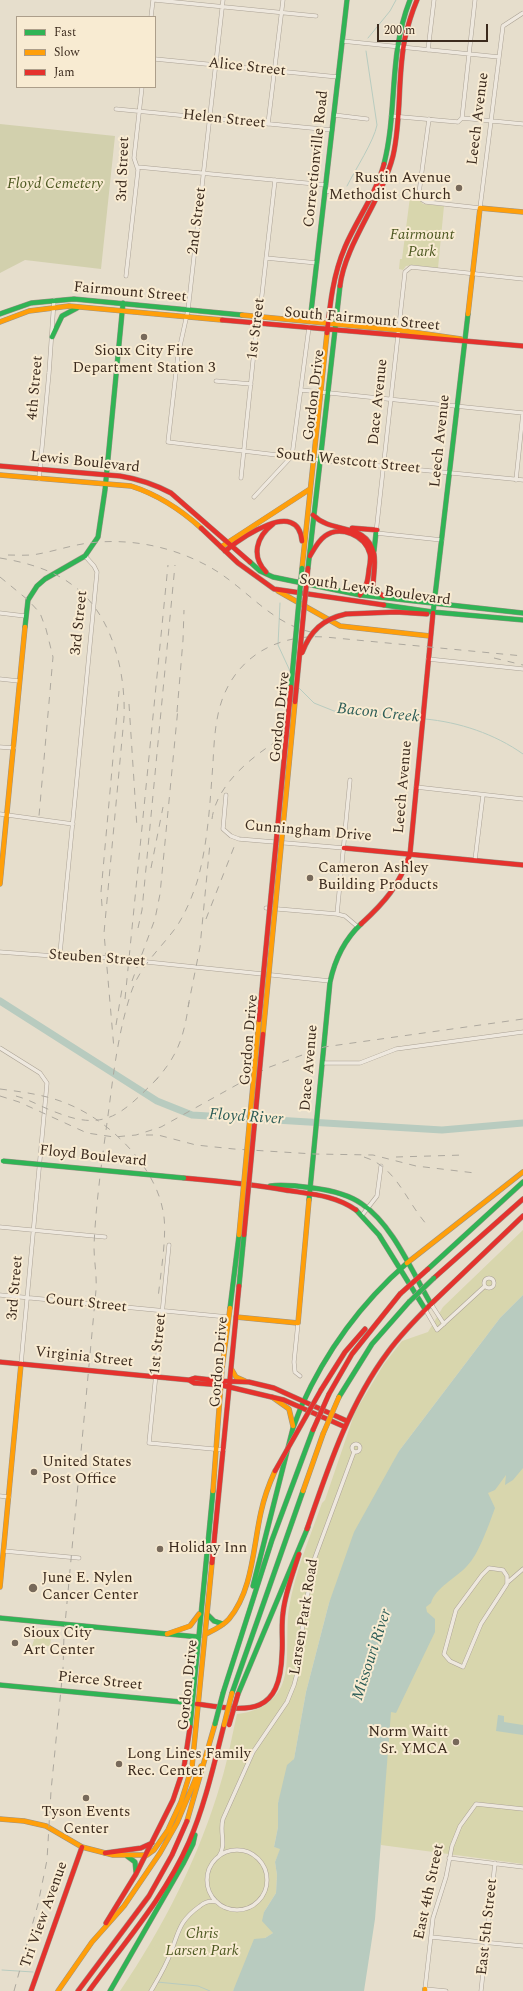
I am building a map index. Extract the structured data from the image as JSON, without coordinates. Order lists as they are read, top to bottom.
{
  "streets": {
    "main road": [
      "Leech Avenue",
      "Correctionville Road",
      "3rd Street",
      "Fairmount Street",
      "South Fairmount Street",
      "Gordon Drive",
      "Dace Avenue",
      "Lewis Boulevard",
      "South Lewis Boulevard",
      "Cunningham Drive",
      "Floyd Boulevard",
      "Virginia Street",
      "Pierce Street",
      "Tri View Avenue"
    ],
    "street": [
      "Alice Street",
      "Helen Street",
      "2nd Street",
      "1st Street",
      "4th Street",
      "South Westcott Street",
      "Steuben Street",
      "Court Street",
      "Larsen Park Road",
      "East 4th Street",
      "East 5th Street"
    ]
  },
  "crossings": [
    ["Alice Street", "Correctionville Road"],
    ["Alice Street", "2nd Street"],
    ["Leech Avenue", "South Fairmount Street"],
    ["Leech Avenue", "Dace Avenue"],
    ["Leech Avenue", "South Westcott Street"],
    ["Leech Avenue", "South Lewis Boulevard"],
    ["Leech Avenue", "Cunningham Drive"],
    ["Helen Street", "Correctionville Road"],
    ["Helen Street", "3rd Street"],
    ["Helen Street", "2nd Street"],
    ["Correctionville Road", "South Fairmount Street"],
    ["Correctionville Road", "South Westcott Street"],
    ["3rd Street", "Steuben Street"],
    ["3rd Street", "Court Street"],
    ["3rd Street", "Virginia Street"],
    ["2nd Street", "Fairmount Street"],
    ["2nd Street", "South Westcott Street"],
    ["Fairmount Street", "South Fairmount Street"],
    ["Fairmount Street", "1st Street"],
    ["Fairmount Street", "4th Street"],
    ["South Fairmount Street", "1st Street"],
    ["South Fairmount Street", "Gordon Drive"],
    ["South Fairmount Street", "Dace Avenue"],
    ["1st Street", "Gordon Drive"],
    ["1st Street", "South Westcott Street"],
    ["1st Street", "Court Street"],
    ["1st Street", "Virginia Street"],
    ["4th Street", "Lewis Boulevard"],
    ["Gordon Drive", "South Westcott Street"],
    ["Gordon Drive", "Court Street"],
    ["Gordon Drive", "Virginia Street"],
    ["Gordon Drive", "Pierce Street"],
    ["Dace Avenue", "South Westcott Street"],
    ["Dace Avenue", "Steuben Street"],
    ["Dace Avenue", "Floyd Boulevard"],
    ["Lewis Boulevard", "South Lewis Boulevard"]
  ],
  "water": ["Bacon Creek", "Floyd River", "Missouri River"],
  "parks": ["Floyd Cemetery", "Fairmount Park", "Chris Larsen Park"],
  "places": [
    "Rustin Avenue Methodist Church",
    "Sioux City Fire Department Station 3",
    "Cameron Ashley Building Products",
    "United States Post Office",
    "Holiday Inn",
    "June E. Nylen Cancer Center",
    "Sioux City Art Center",
    "Norm Waitt Sr. YMCA",
    "Long Lines Family Rec. Center",
    "Tyson Events Center"
  ],
  "legend": ["Fast", "Slow", "Jam"],
  "scale_bar": "200 m"
}
